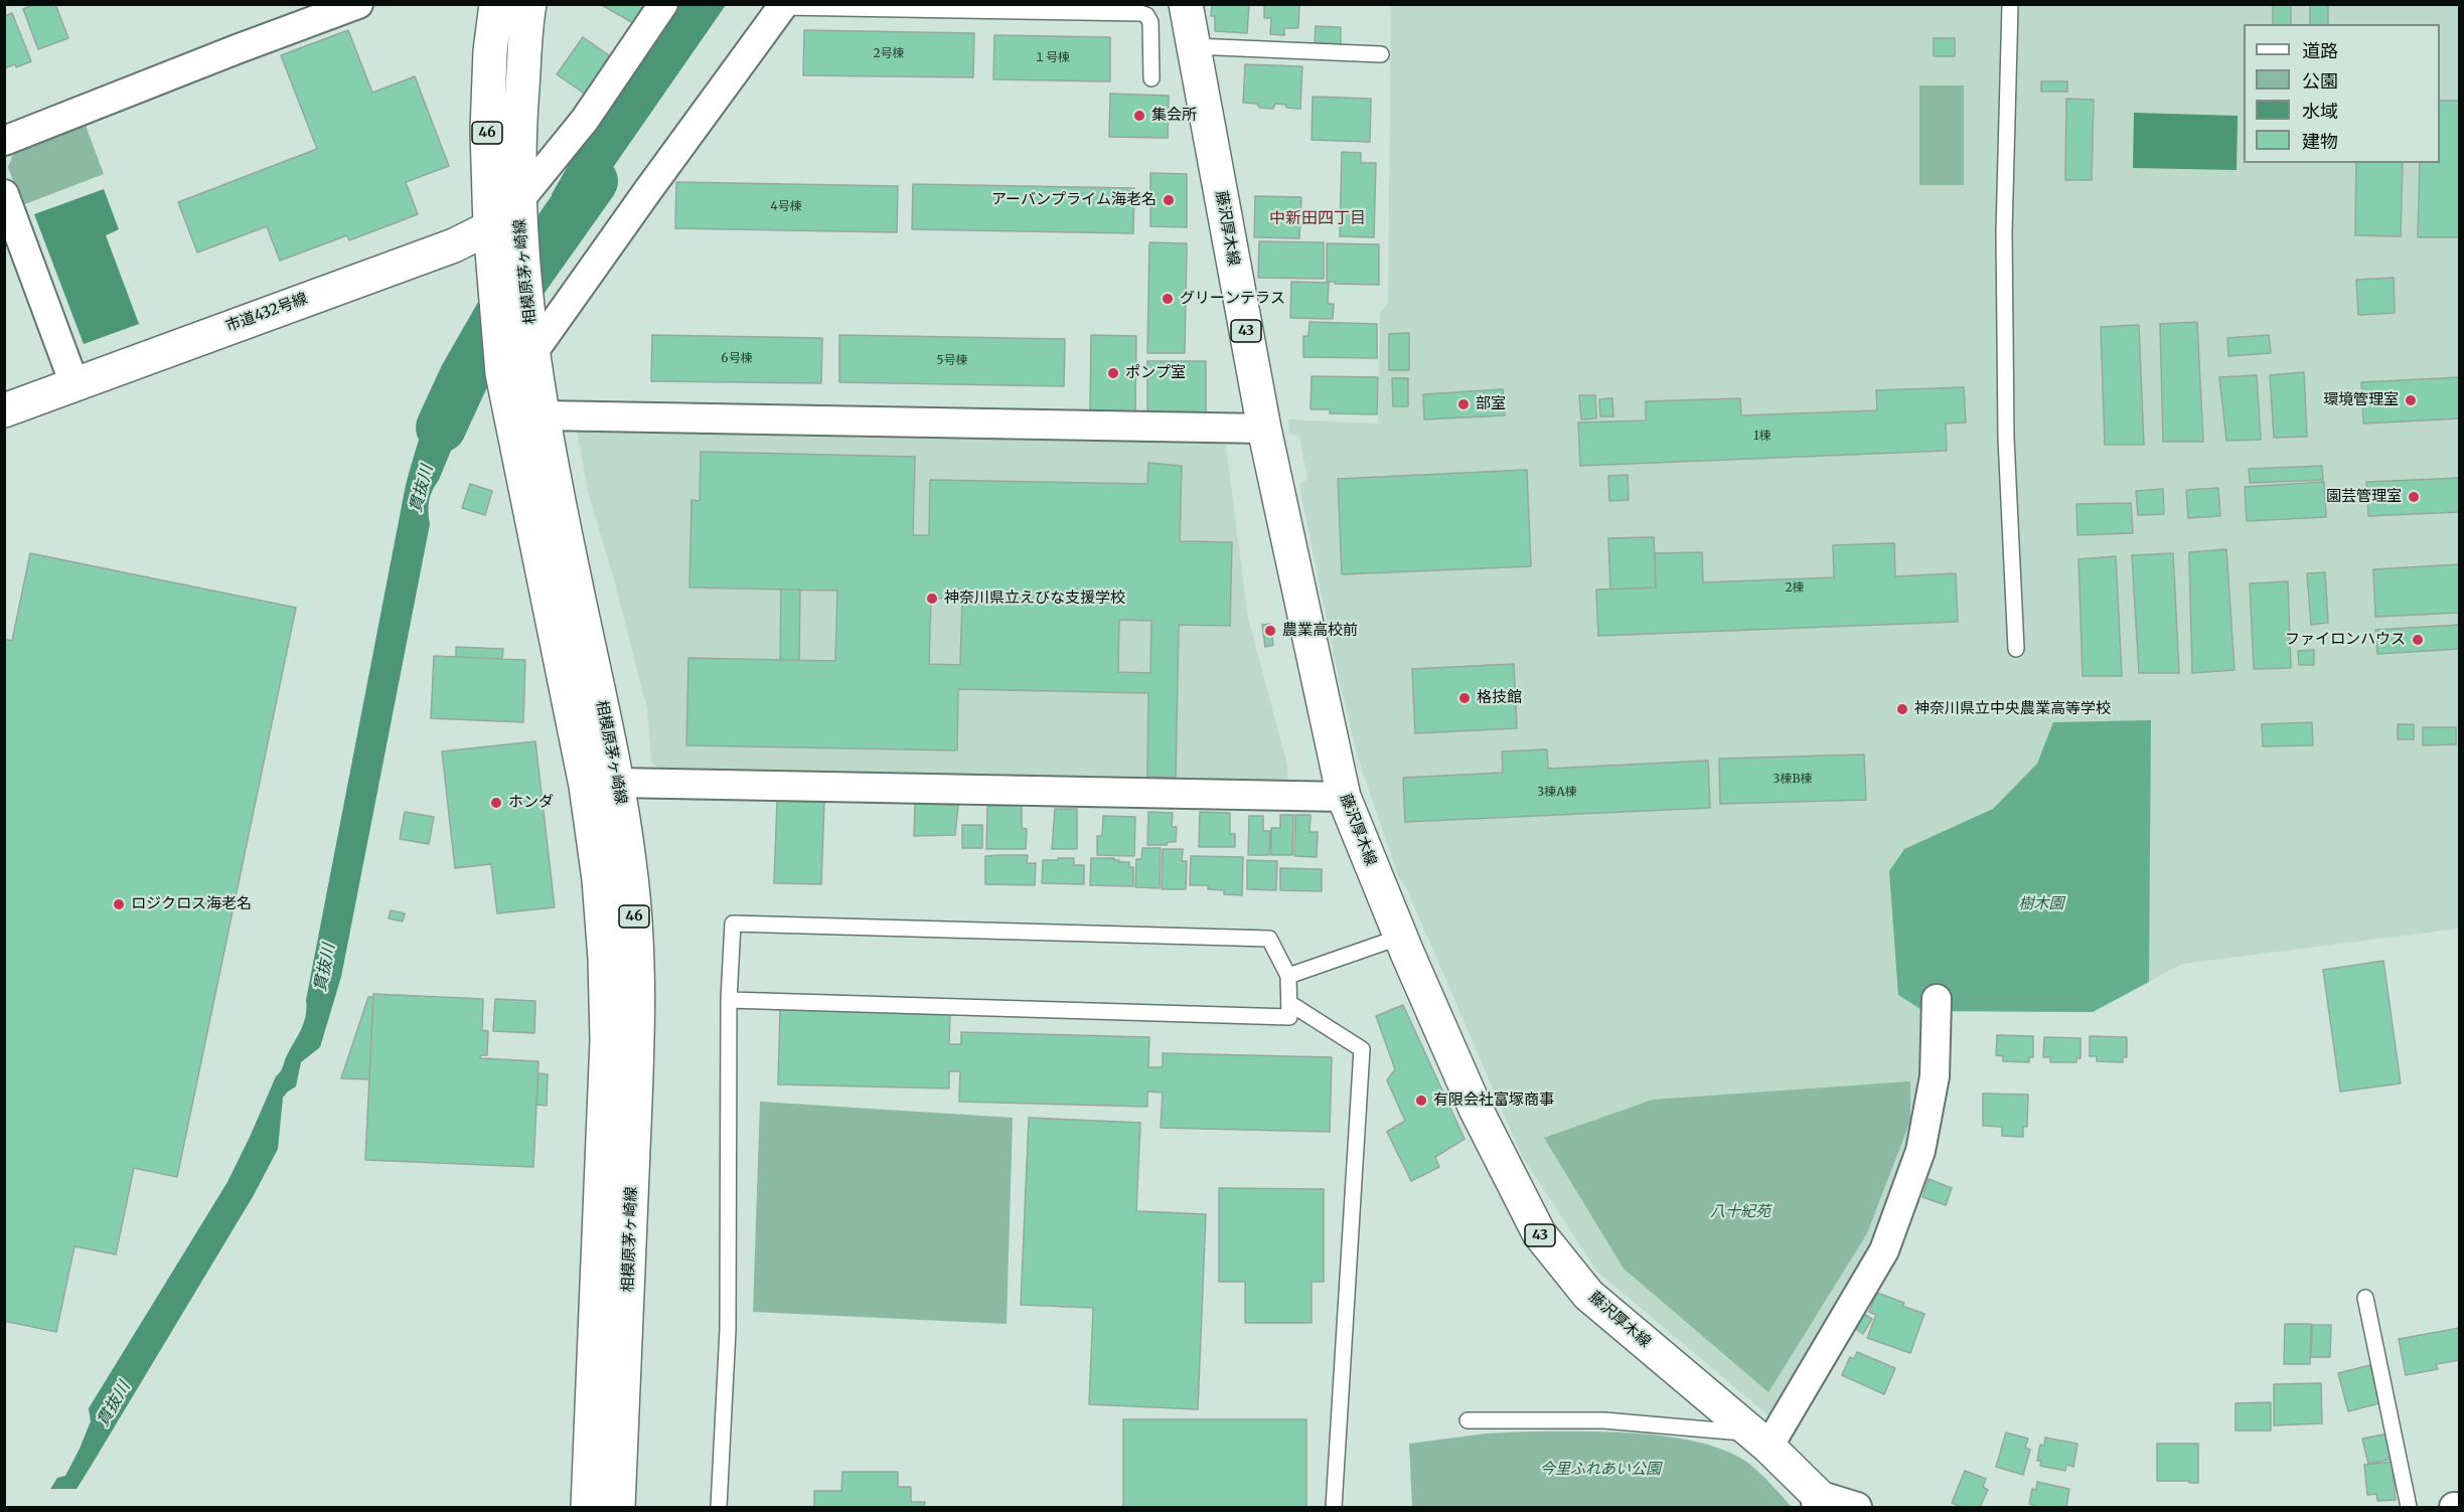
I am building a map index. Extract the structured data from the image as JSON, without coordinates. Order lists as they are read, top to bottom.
{
  "streets": {
    "main road": [
      "46",
      "藤沢厚木線",
      "相模原茅ヶ崎線",
      "市道432号線",
      "43"
    ]
  },
  "crossings": [
    ["相模原茅ヶ崎線", "市道432号線"]
  ],
  "districts": ["中新田四丁目"],
  "water": ["貫抜川"],
  "parks": ["樹木園", "八十紀苑", "今里ふれあい公園"],
  "places": [
    "集会所",
    "アーバンプライム海老名",
    "グリーンテラス",
    "ポンプ室",
    "環境管理室",
    "部室",
    "園芸管理室",
    "神奈川県立えびな支援学校",
    "農業高校前",
    "ファイロンハウス",
    "格技館",
    "神奈川県立中央農業高等学校",
    "ホンダ",
    "ロジクロス海老名",
    "有限会社富塚商事"
  ],
  "house_numbers": [
    "2号棟",
    "１号棟",
    "4号棟",
    "6号棟",
    "5号棟",
    "1棟",
    "2棟",
    "3棟B棟",
    "3棟A棟"
  ],
  "legend": [
    "道路",
    "公園",
    "水域",
    "建物"
  ]
}
